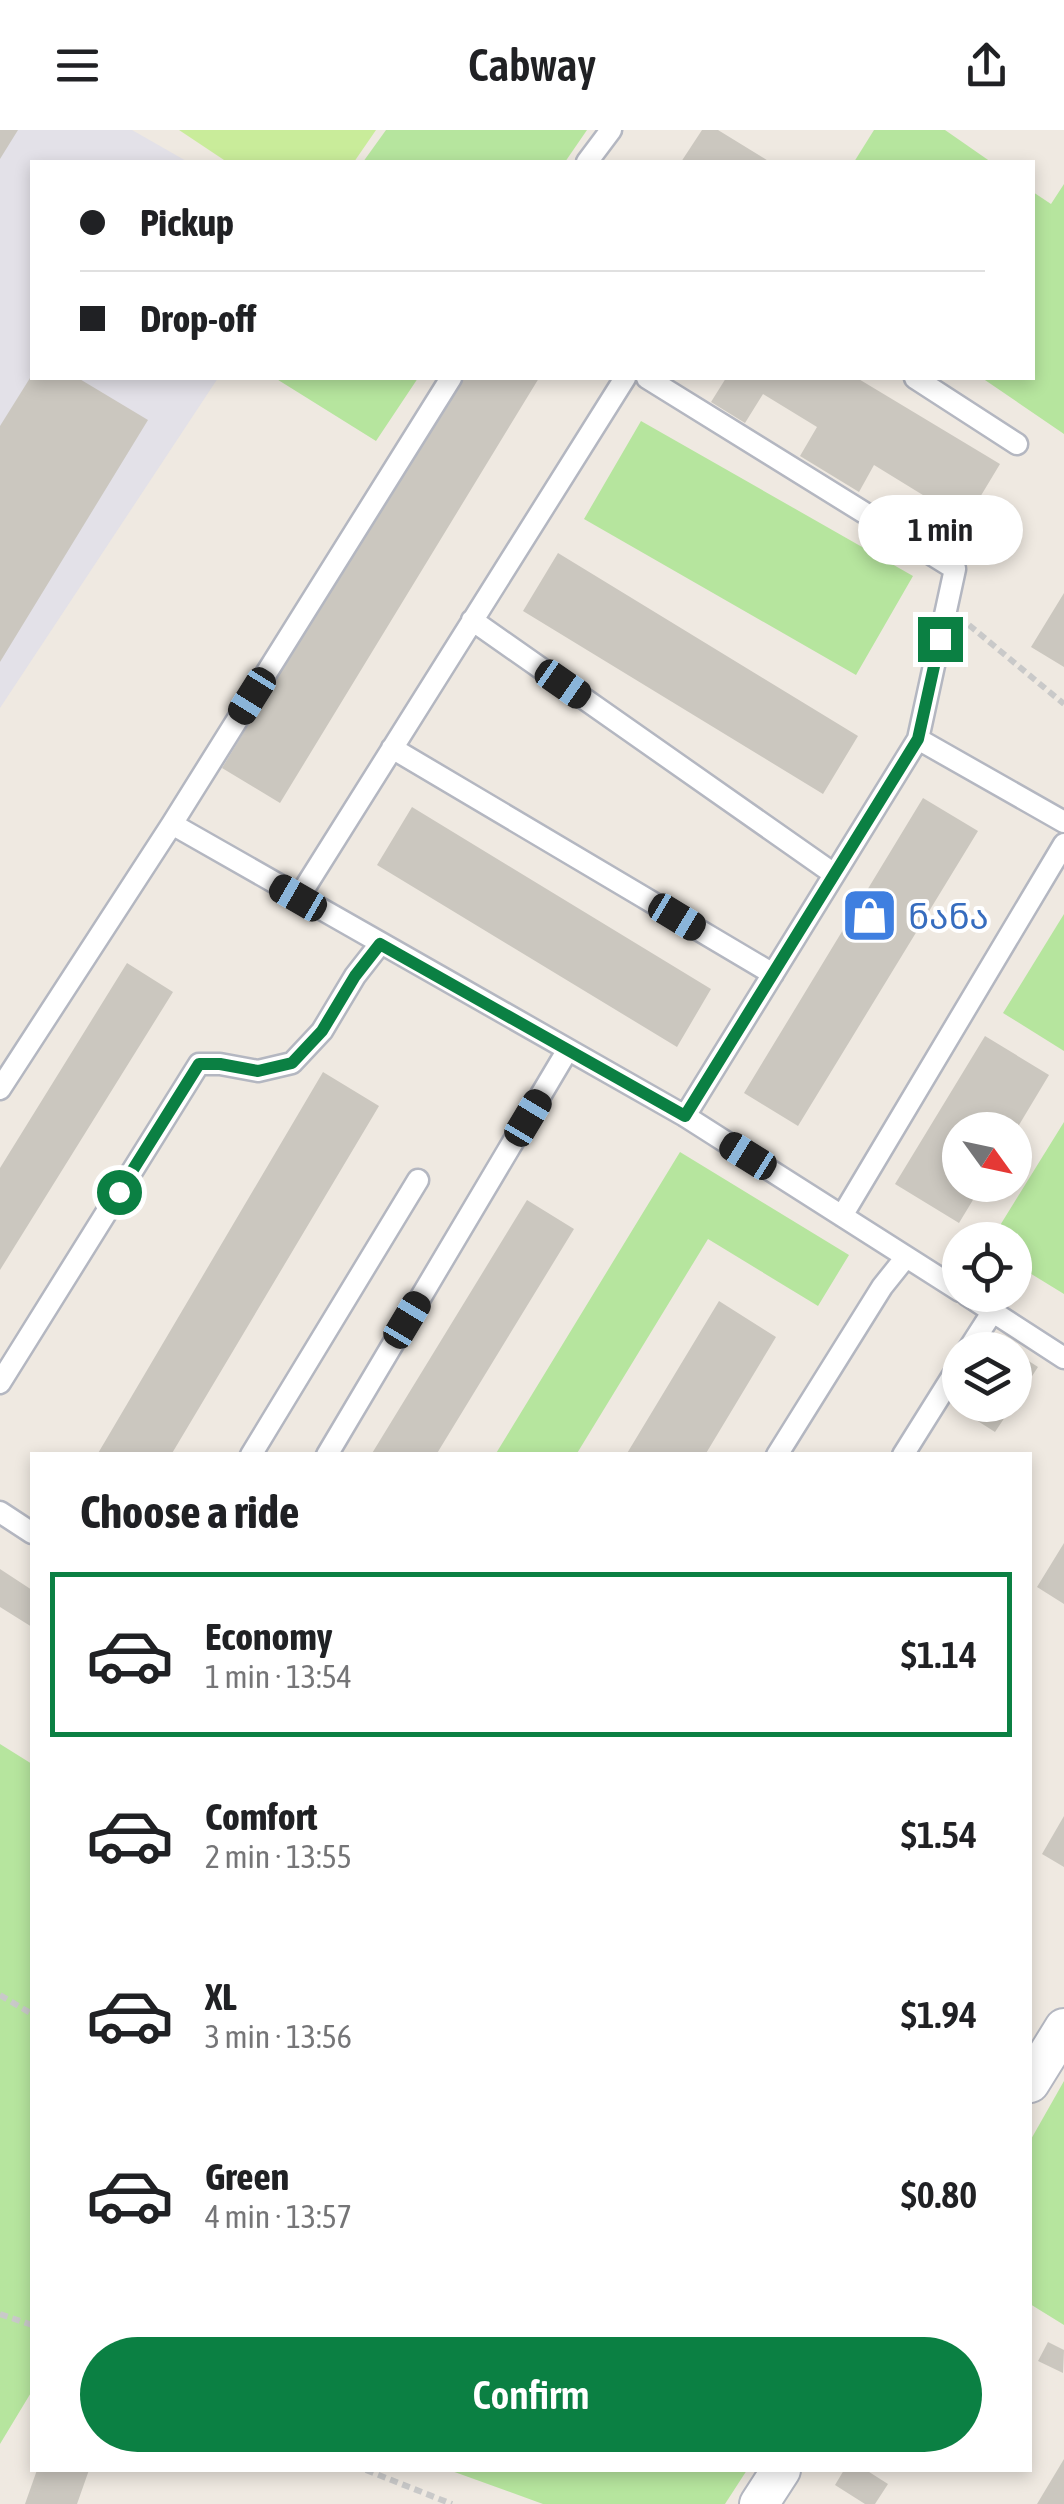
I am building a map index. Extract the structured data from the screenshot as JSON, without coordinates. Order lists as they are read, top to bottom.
{
  "places": {
    "shop": ["ნანა"]
  },
  "north": "bottom right",
  "page": {
    "header": "Cabway",
    "banner": ["Pickup", "Drop-off"],
    "bubble": "1 min",
    "heading": "Choose a ride",
    "list": [
      {
        "name": "Economy",
        "note": "1 min · 13:54",
        "value": "$1.14"
      },
      {
        "name": "Comfort",
        "note": "2 min · 13:55",
        "value": "$1.54"
      },
      {
        "name": "XL",
        "note": "3 min · 13:56",
        "value": "$1.94"
      },
      {
        "name": "Green",
        "note": "4 min · 13:57",
        "value": "$0.80"
      }
    ],
    "buttons": "Confirm"
  }
}
